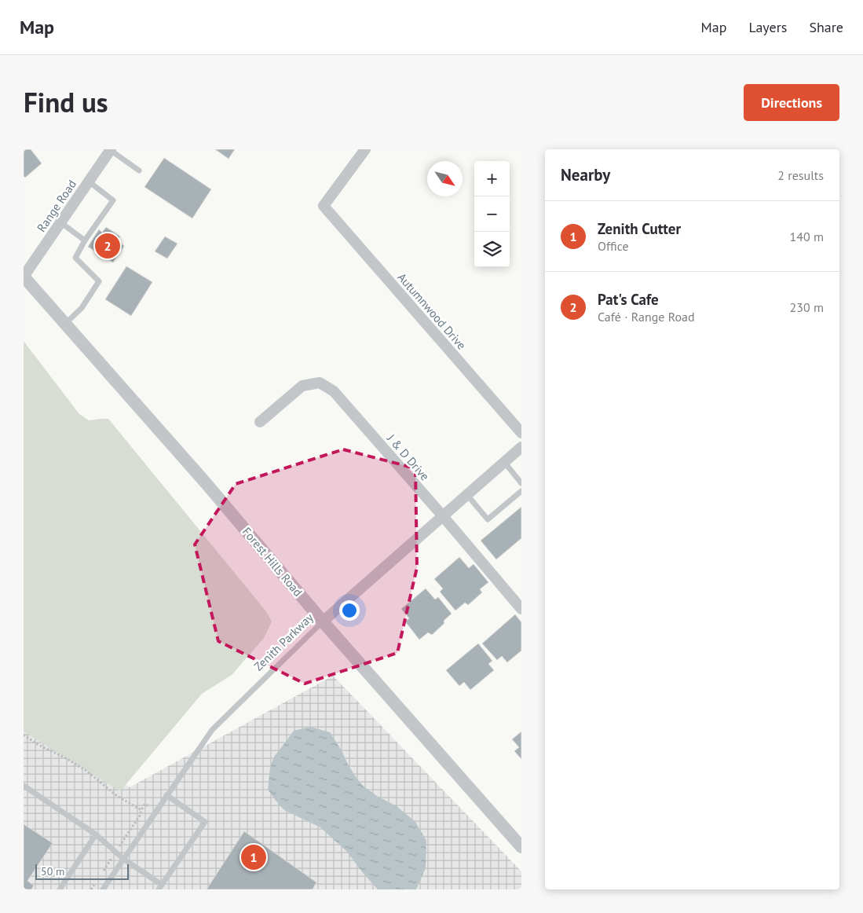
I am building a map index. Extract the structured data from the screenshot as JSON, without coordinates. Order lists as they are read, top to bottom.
{
  "streets": {
    "street": [
      "Range Road",
      "Autumnwood Drive",
      "J & D Drive",
      "Forest Hills Road",
      "Zenith Parkway"
    ]
  },
  "crossings": [
    ["Range Road", "Forest Hills Road"],
    ["J & D Drive", "Zenith Parkway"],
    ["Forest Hills Road", "Zenith Parkway"]
  ],
  "scale_bar": "50 m",
  "north": "bottom right",
  "page": {
    "header": "Map",
    "nav": ["Map", "Layers", "Share"],
    "title": "Find us",
    "buttons": "Directions",
    "heading": ["Nearby", "2 results"],
    "map_buttons": ["+", "−"],
    "list": [
      {
        "mark": "1",
        "name": "Zenith Cutter",
        "note": "Office",
        "value": "140 m"
      },
      {
        "mark": "2",
        "name": "Pat's Cafe",
        "note": "Café · Range Road",
        "value": "230 m"
      }
    ],
    "pins": ["2", "1"],
    "scale": "50 m"
  }
}
